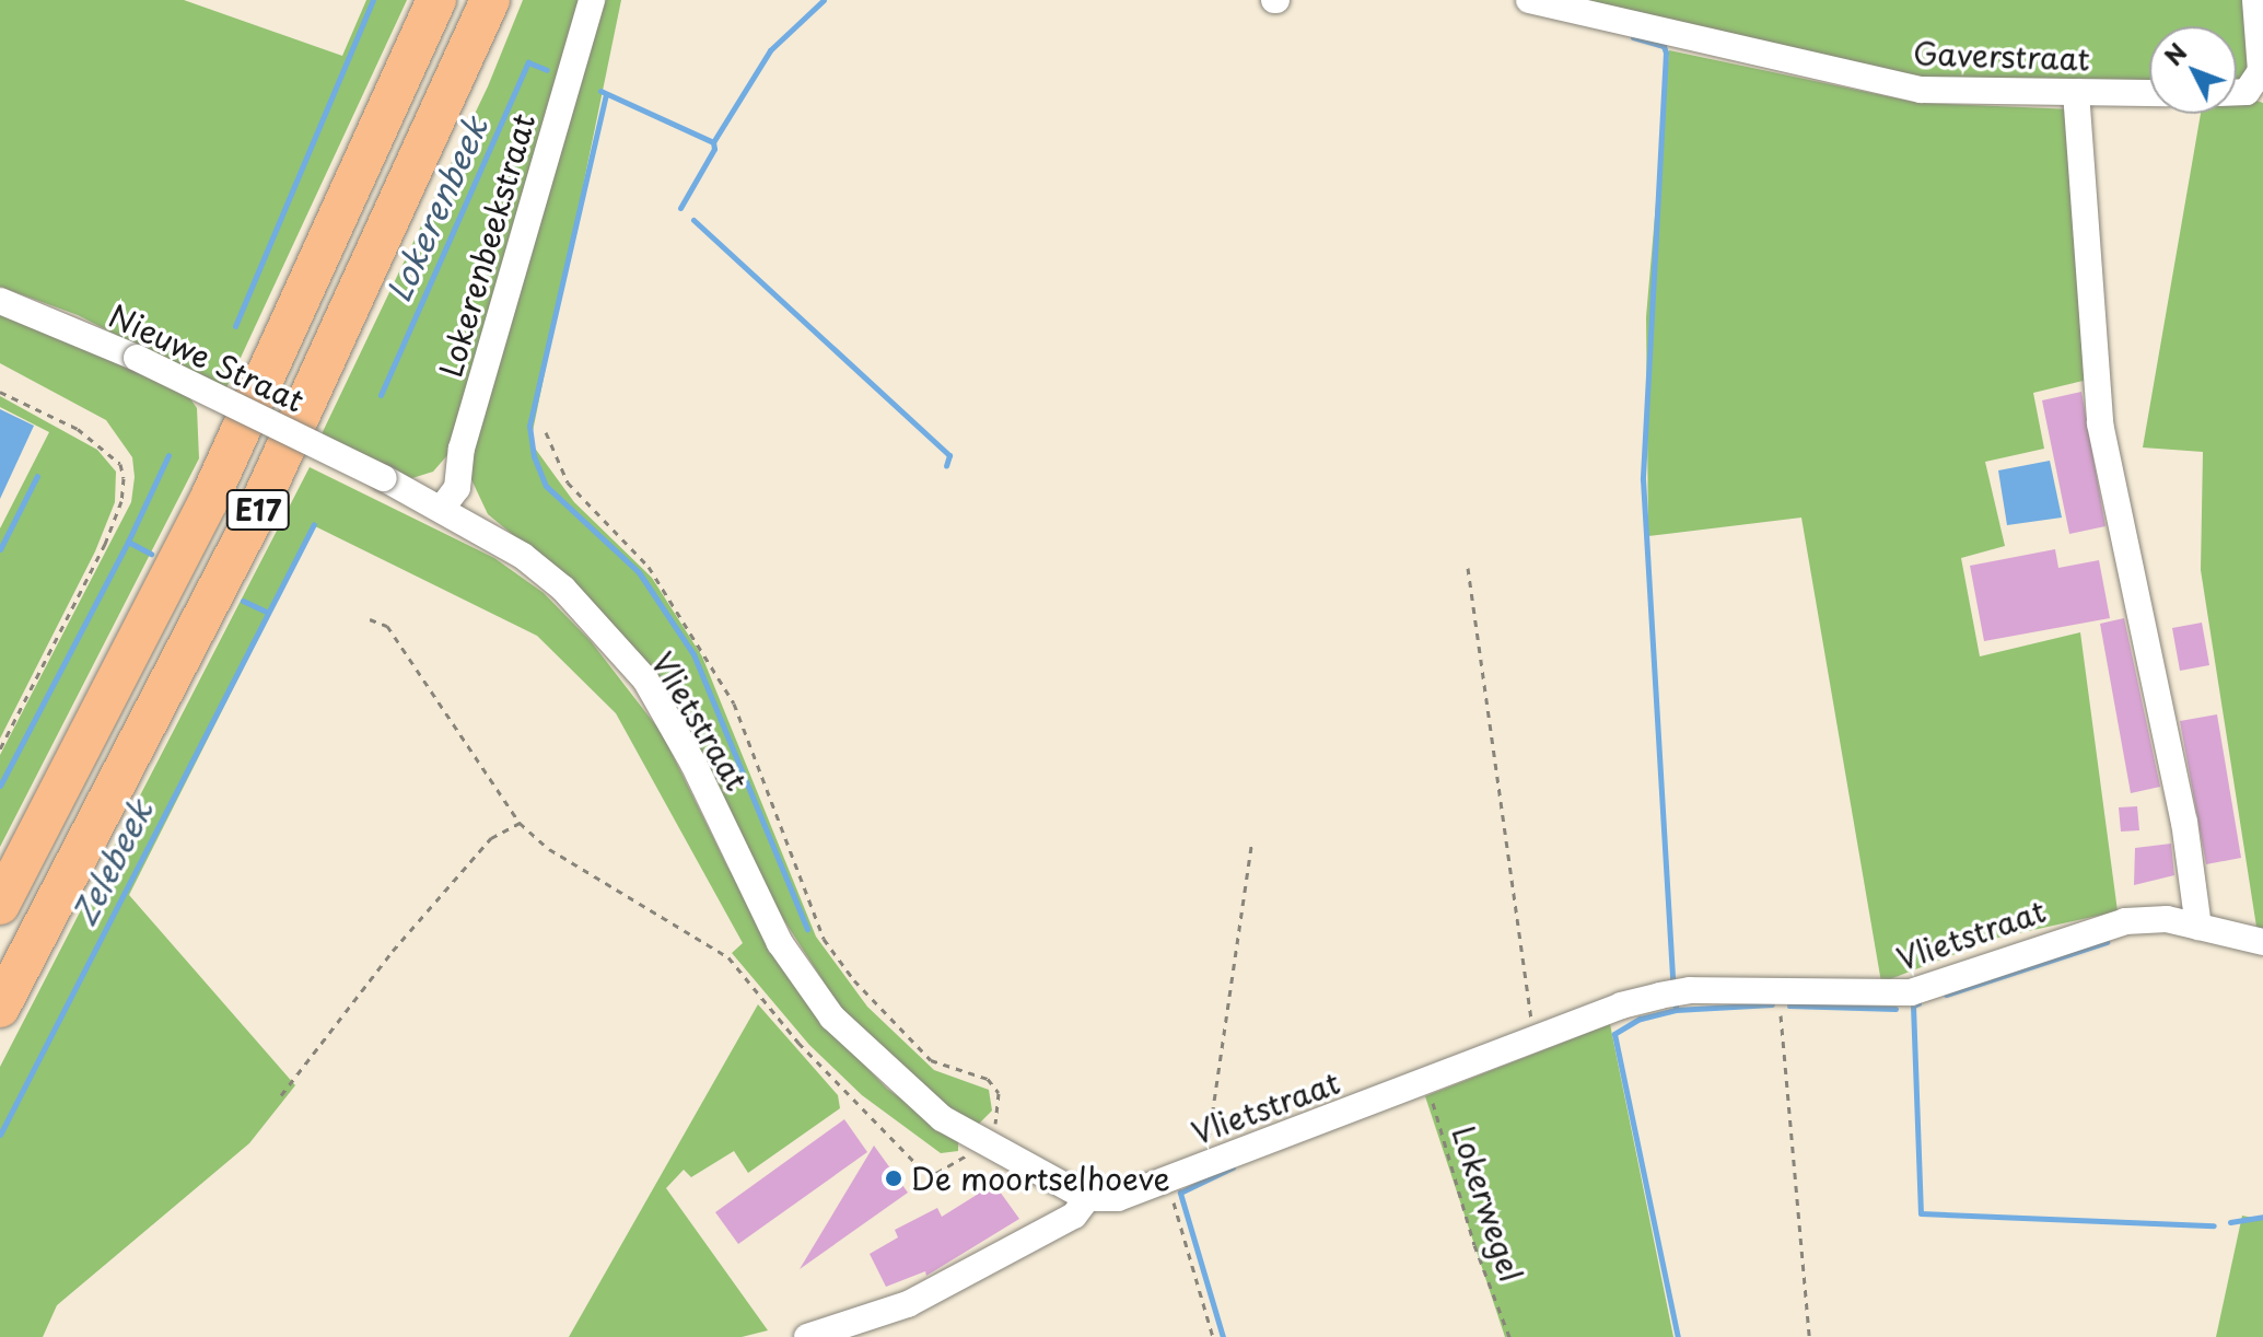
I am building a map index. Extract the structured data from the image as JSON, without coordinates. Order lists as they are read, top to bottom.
{
  "streets": {
    "highway": ["E17"],
    "street": [
      "Gaverstraat",
      "Lokerenbeekstraat",
      "Nieuwe Straat",
      "Vlietstraat"
    ],
    "path": ["Lokerwegel"]
  },
  "crossings": [
    ["Lokerenbeekstraat", "Vlietstraat"],
    ["Nieuwe Straat", "Vlietstraat"],
    ["Vlietstraat", "Lokerwegel"]
  ],
  "water": ["Lokerenbeek", "Zelebeek"],
  "places": ["De moortselhoeve"],
  "north": "top left"
}
